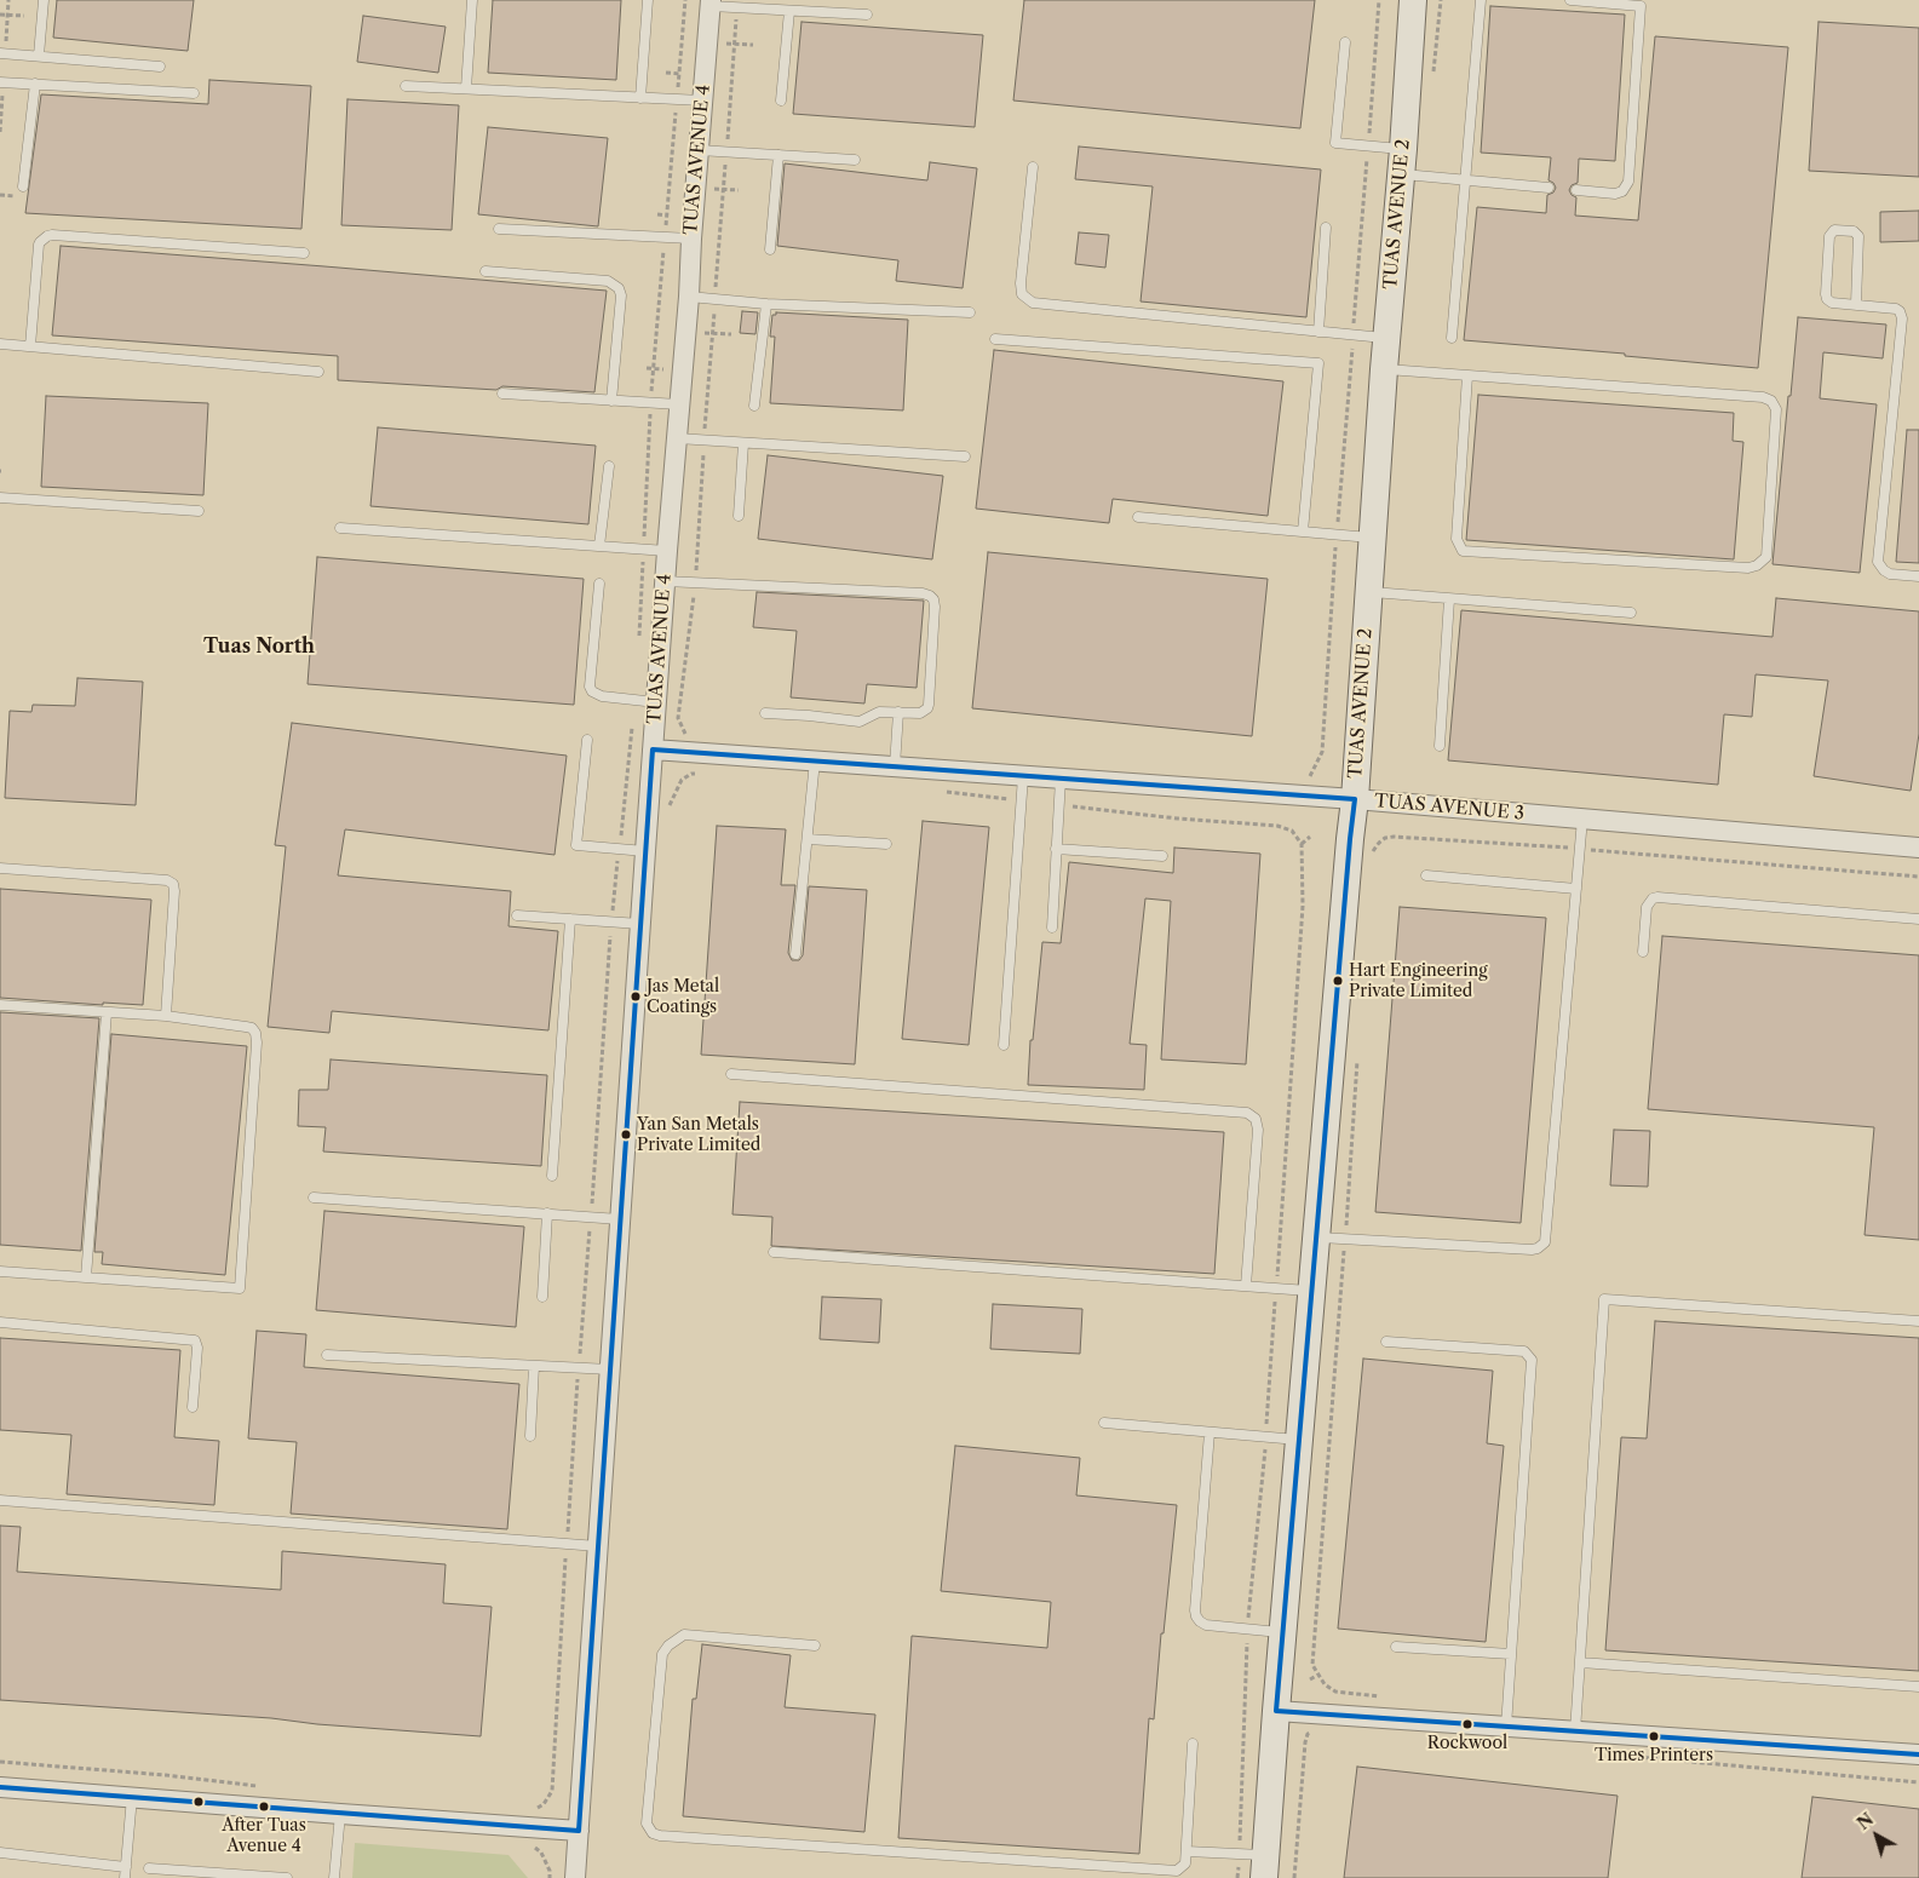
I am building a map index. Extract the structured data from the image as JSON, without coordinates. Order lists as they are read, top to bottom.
{
  "streets": {
    "street": ["TUAS AVENUE 4", "TUAS AVENUE 2", "TUAS AVENUE 3"]
  },
  "crossings": [
    ["TUAS AVENUE 4", "TUAS AVENUE 3"],
    ["TUAS AVENUE 2", "TUAS AVENUE 3"]
  ],
  "districts": ["Tuas North"],
  "places": [
    "Hart Engineering Private Limited",
    "Jas Metal Coatings",
    "Yan San Metals Private Limited",
    "Rockwool",
    "Times Printers",
    "After Tuas Avenue 4"
  ],
  "north": "top left"
}
